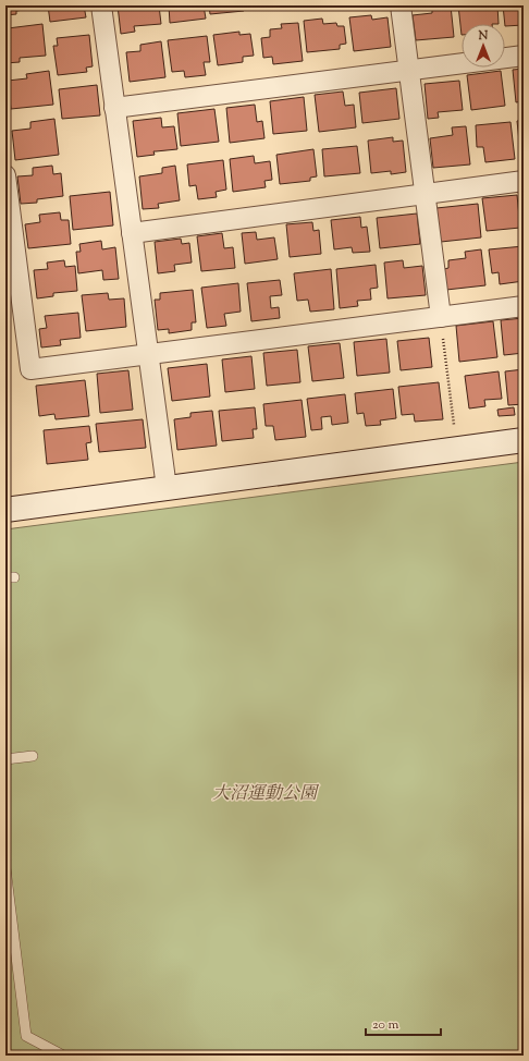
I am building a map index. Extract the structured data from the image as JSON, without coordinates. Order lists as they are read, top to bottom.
{
  "parks": ["大沼運動公園"],
  "scale_bar": "20 m",
  "north": "top"
}
